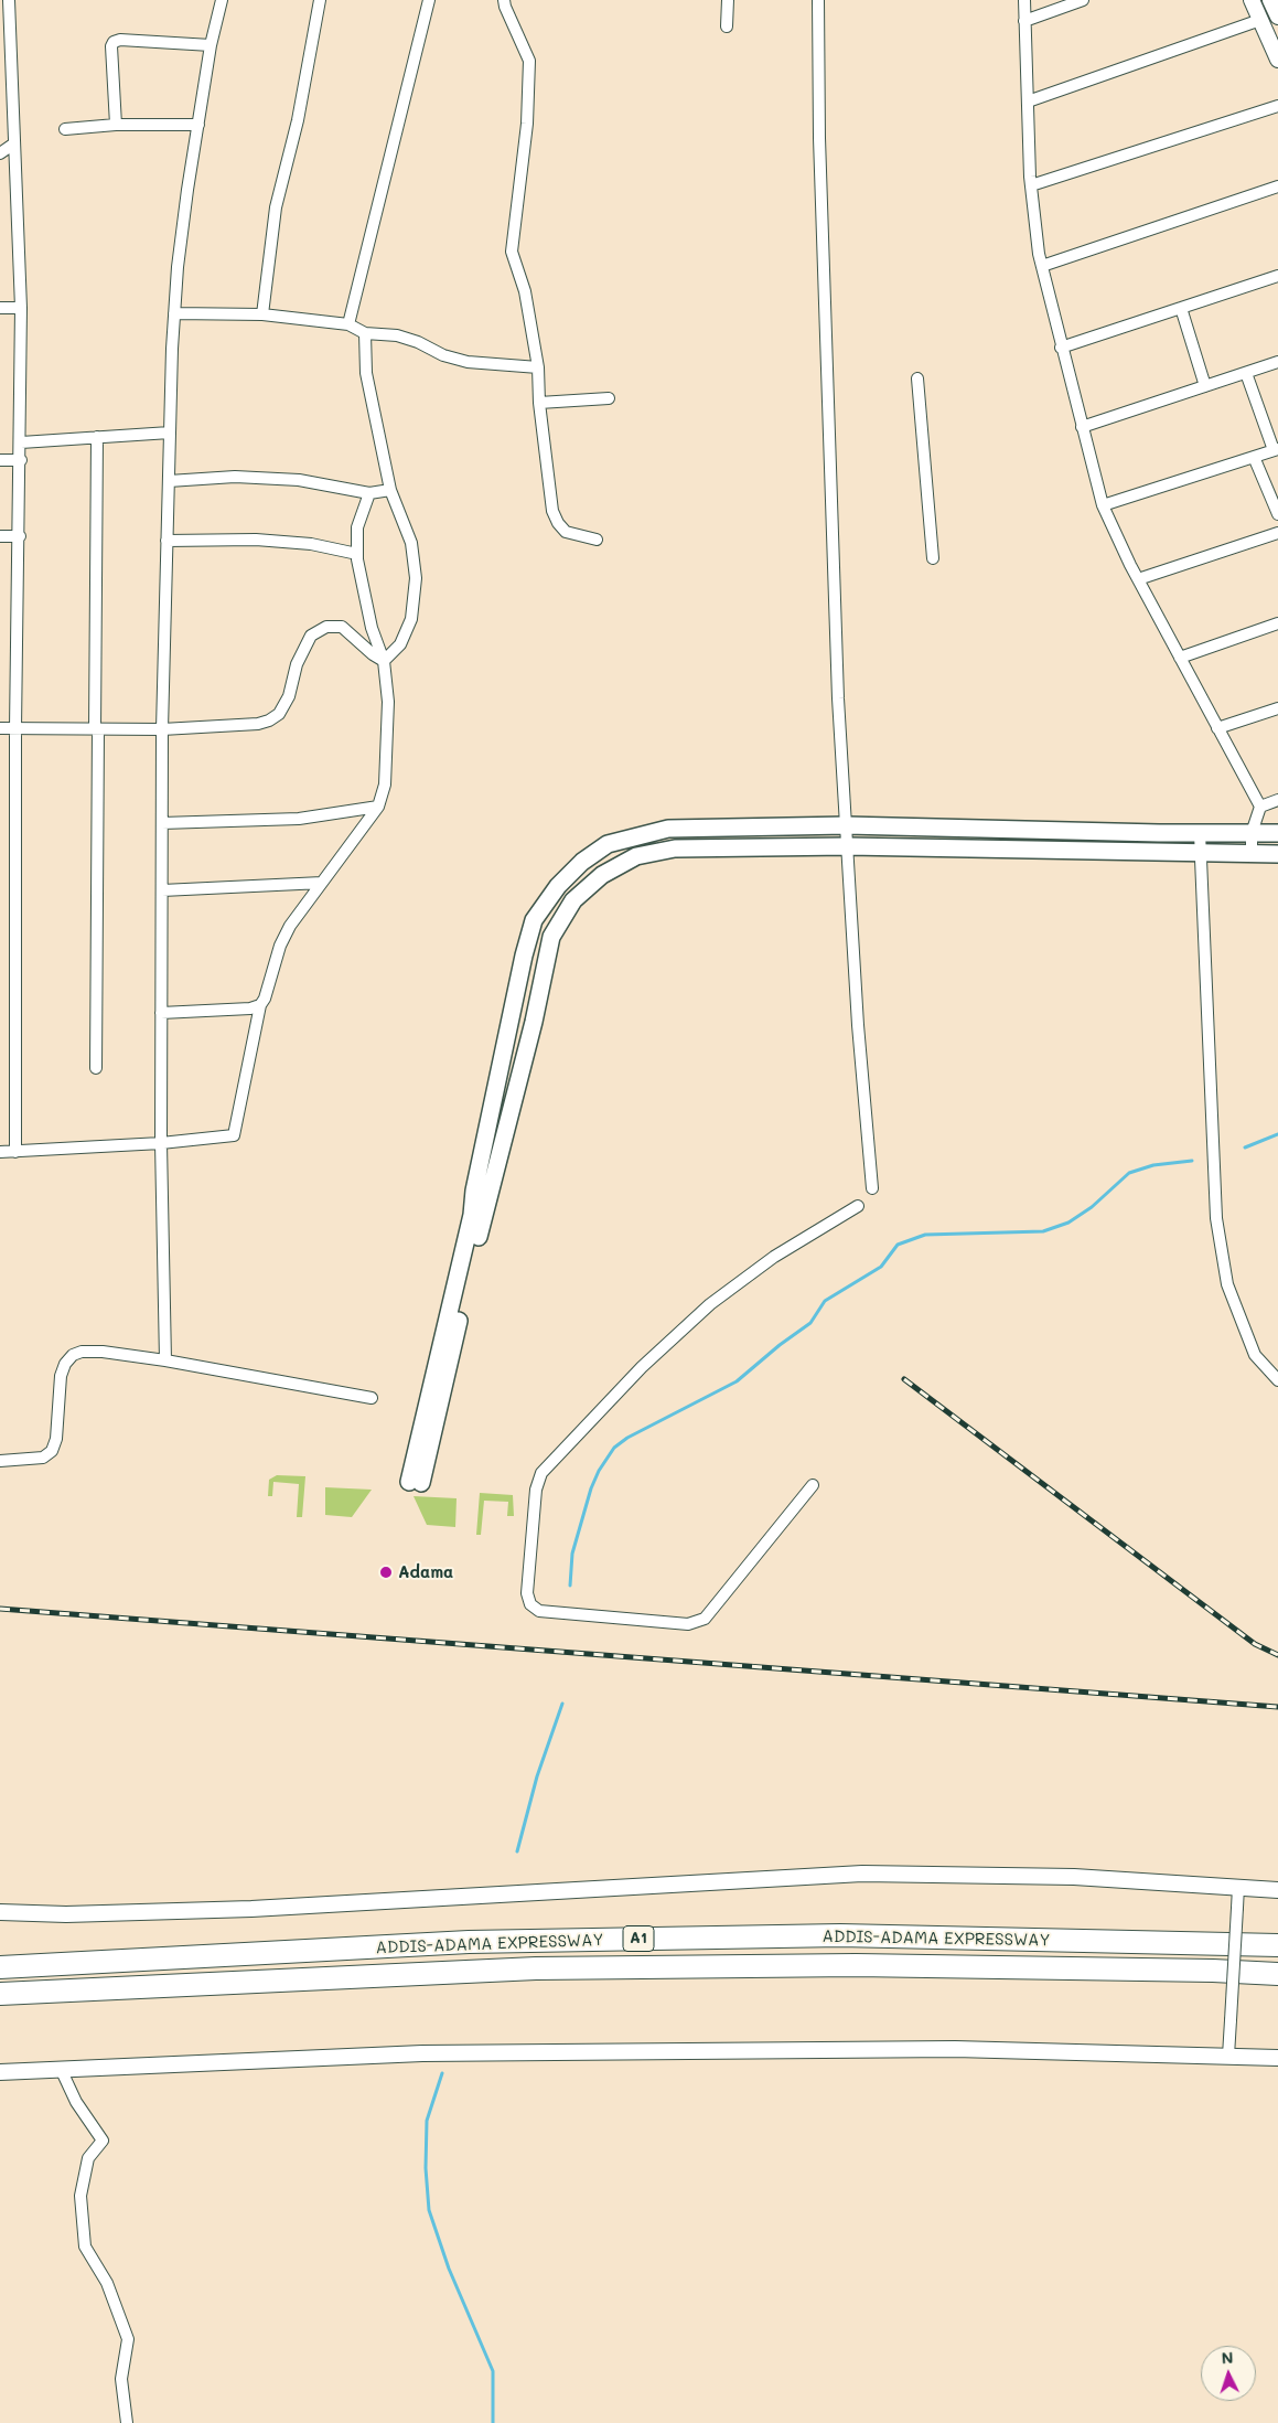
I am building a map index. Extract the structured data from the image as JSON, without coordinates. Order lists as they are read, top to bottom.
{
  "streets": {
    "highway": ["A1", "ADDIS-ADAMA EXPRESSWAY"]
  },
  "places": ["Adama"],
  "north": "top"
}
